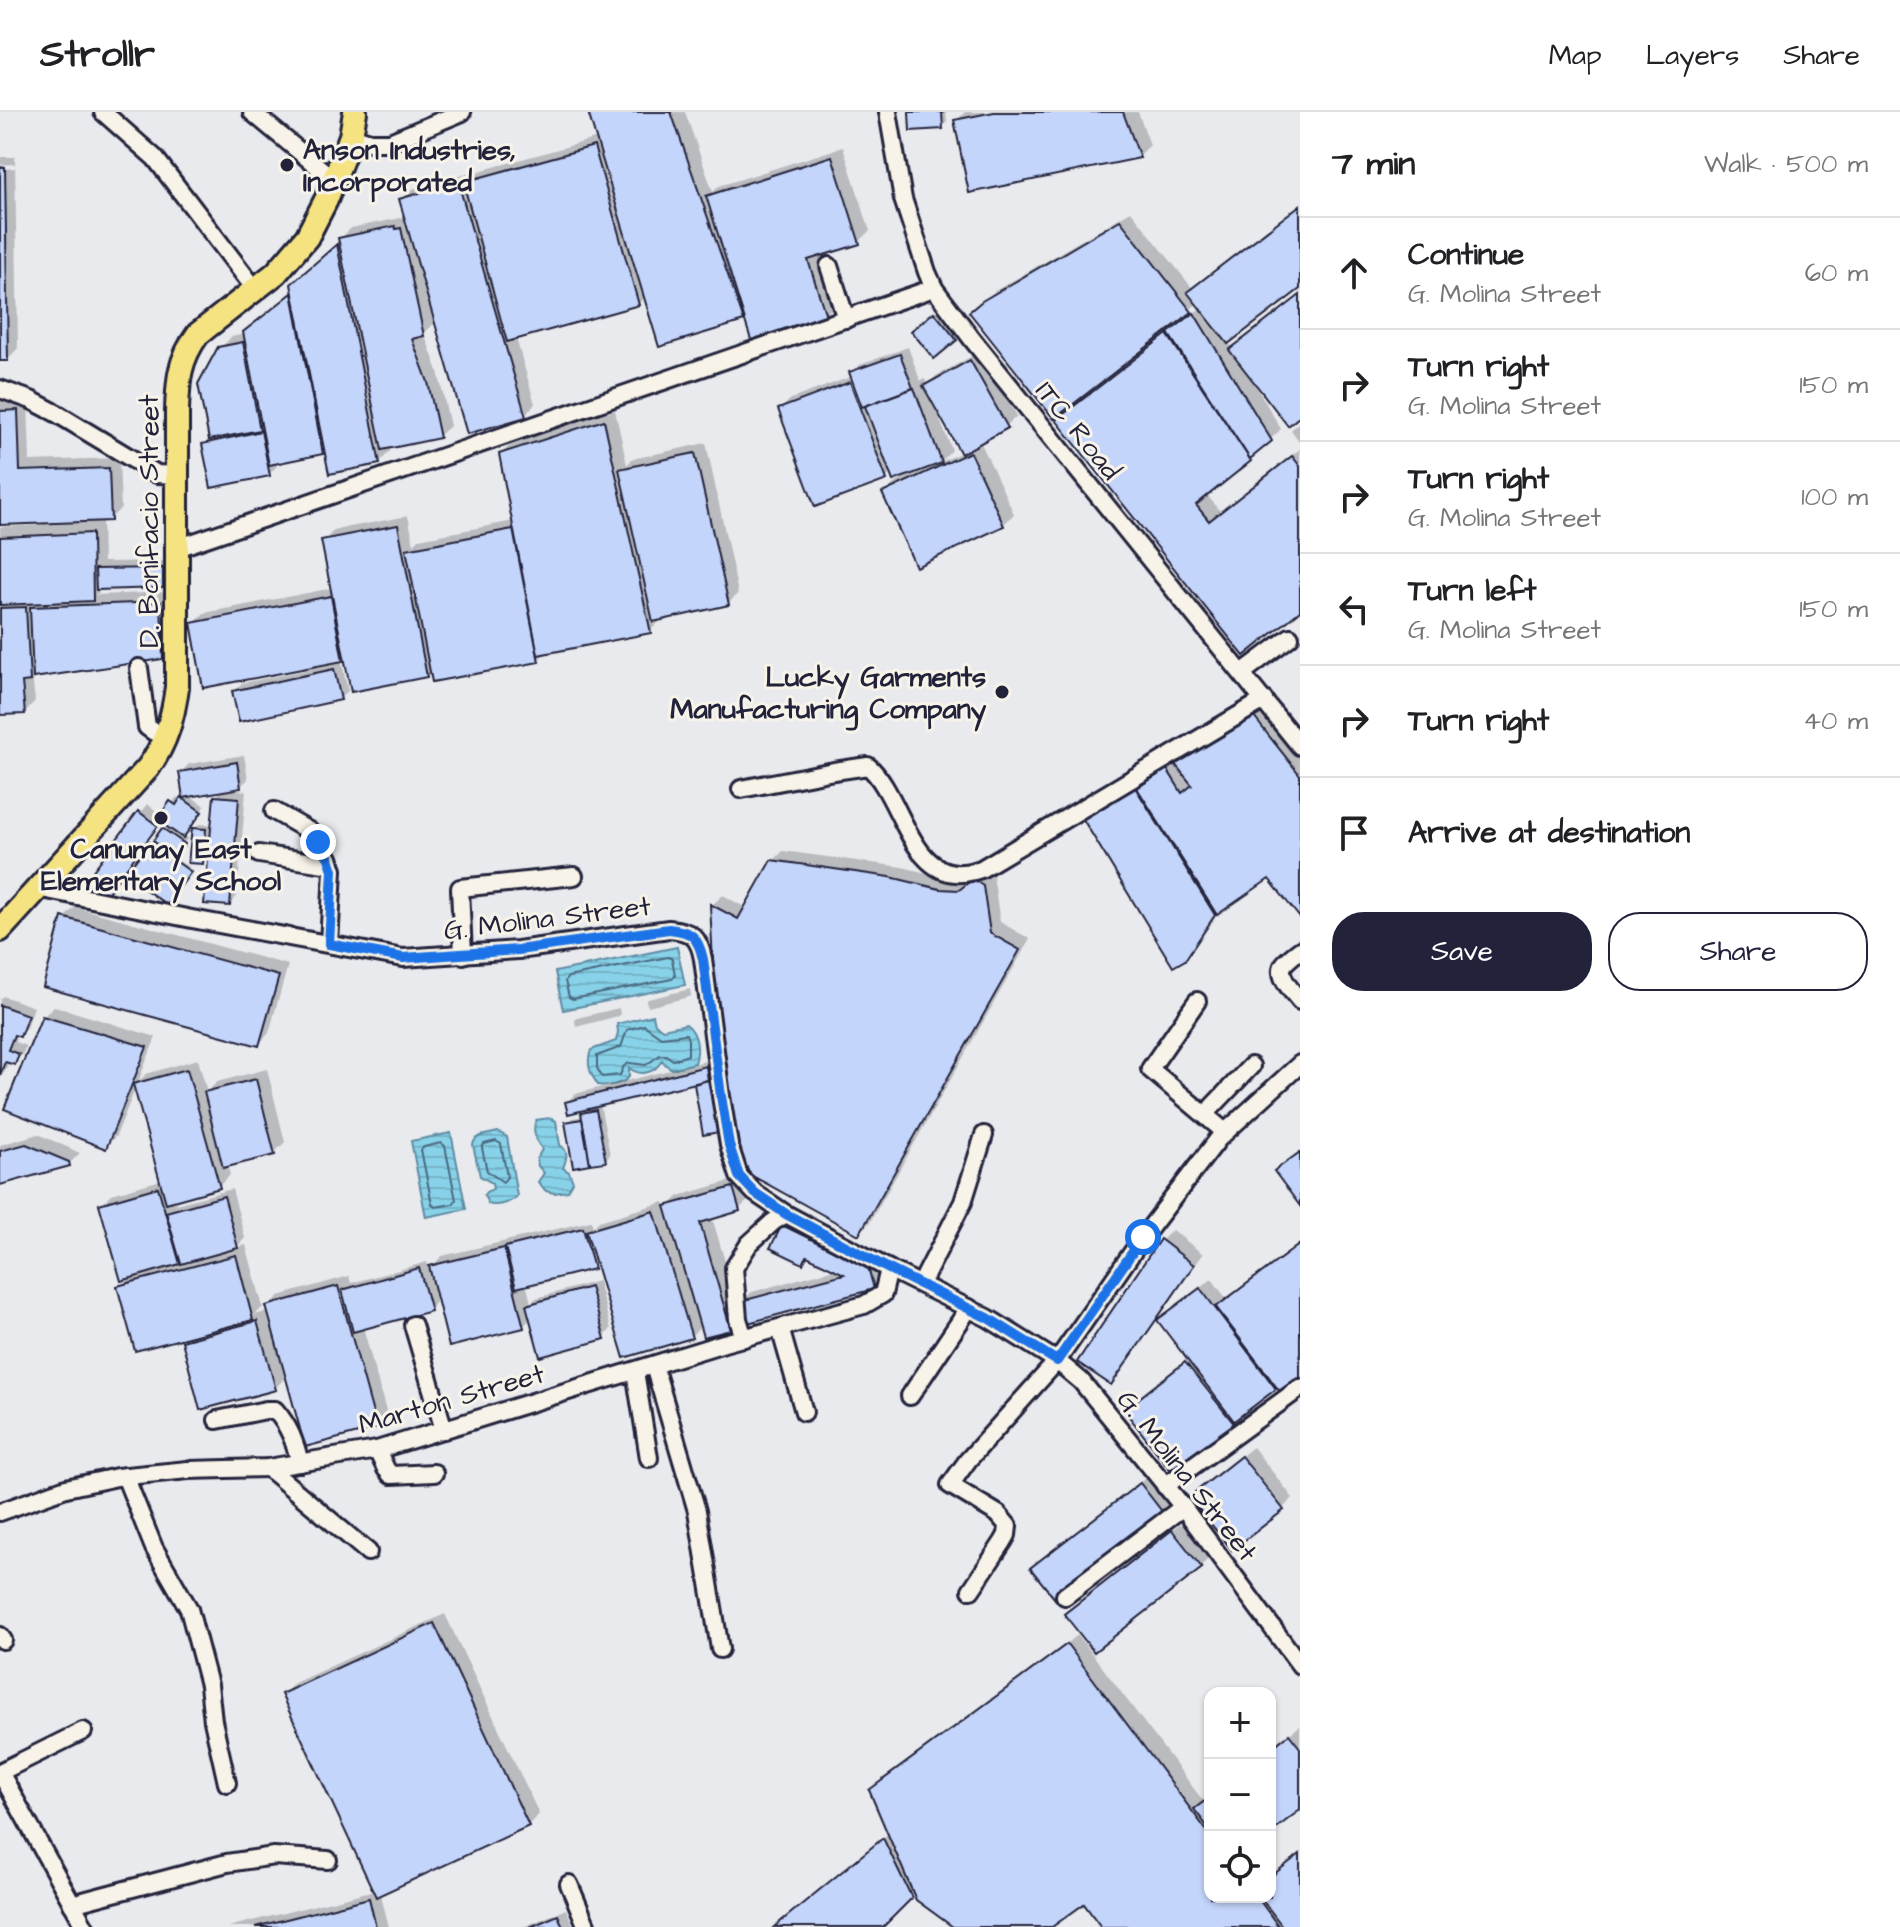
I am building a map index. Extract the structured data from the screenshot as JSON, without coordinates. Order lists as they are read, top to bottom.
{
  "streets": {
    "main road": ["D. Bonifacio Street"],
    "street": ["ITC Road", "G. Molina Street", "Marton Street"]
  },
  "crossings": [
    ["D. Bonifacio Street", "G. Molina Street"],
    ["G. Molina Street", "Marton Street"]
  ],
  "places": ["Anson Industries, Incorporated", "Lucky Garments Manufacturing Company", "Canumay East Elementary School"],
  "page": {
    "header": "Strollr",
    "nav": ["Map", "Layers", "Share"],
    "heading": ["7 min", "Walk · 500 m"],
    "list": [
      ["Continue", "G. Molina Street", "60 m"],
      ["Turn right", "G. Molina Street", "150 m"],
      ["Turn right", "G. Molina Street", "100 m"],
      ["Turn left", "G. Molina Street", "150 m"],
      ["Turn right", "40 m"],
      "Arrive at destination"
    ],
    "buttons": ["Save", "Share"],
    "map_buttons": ["+", "−"]
  }
}
